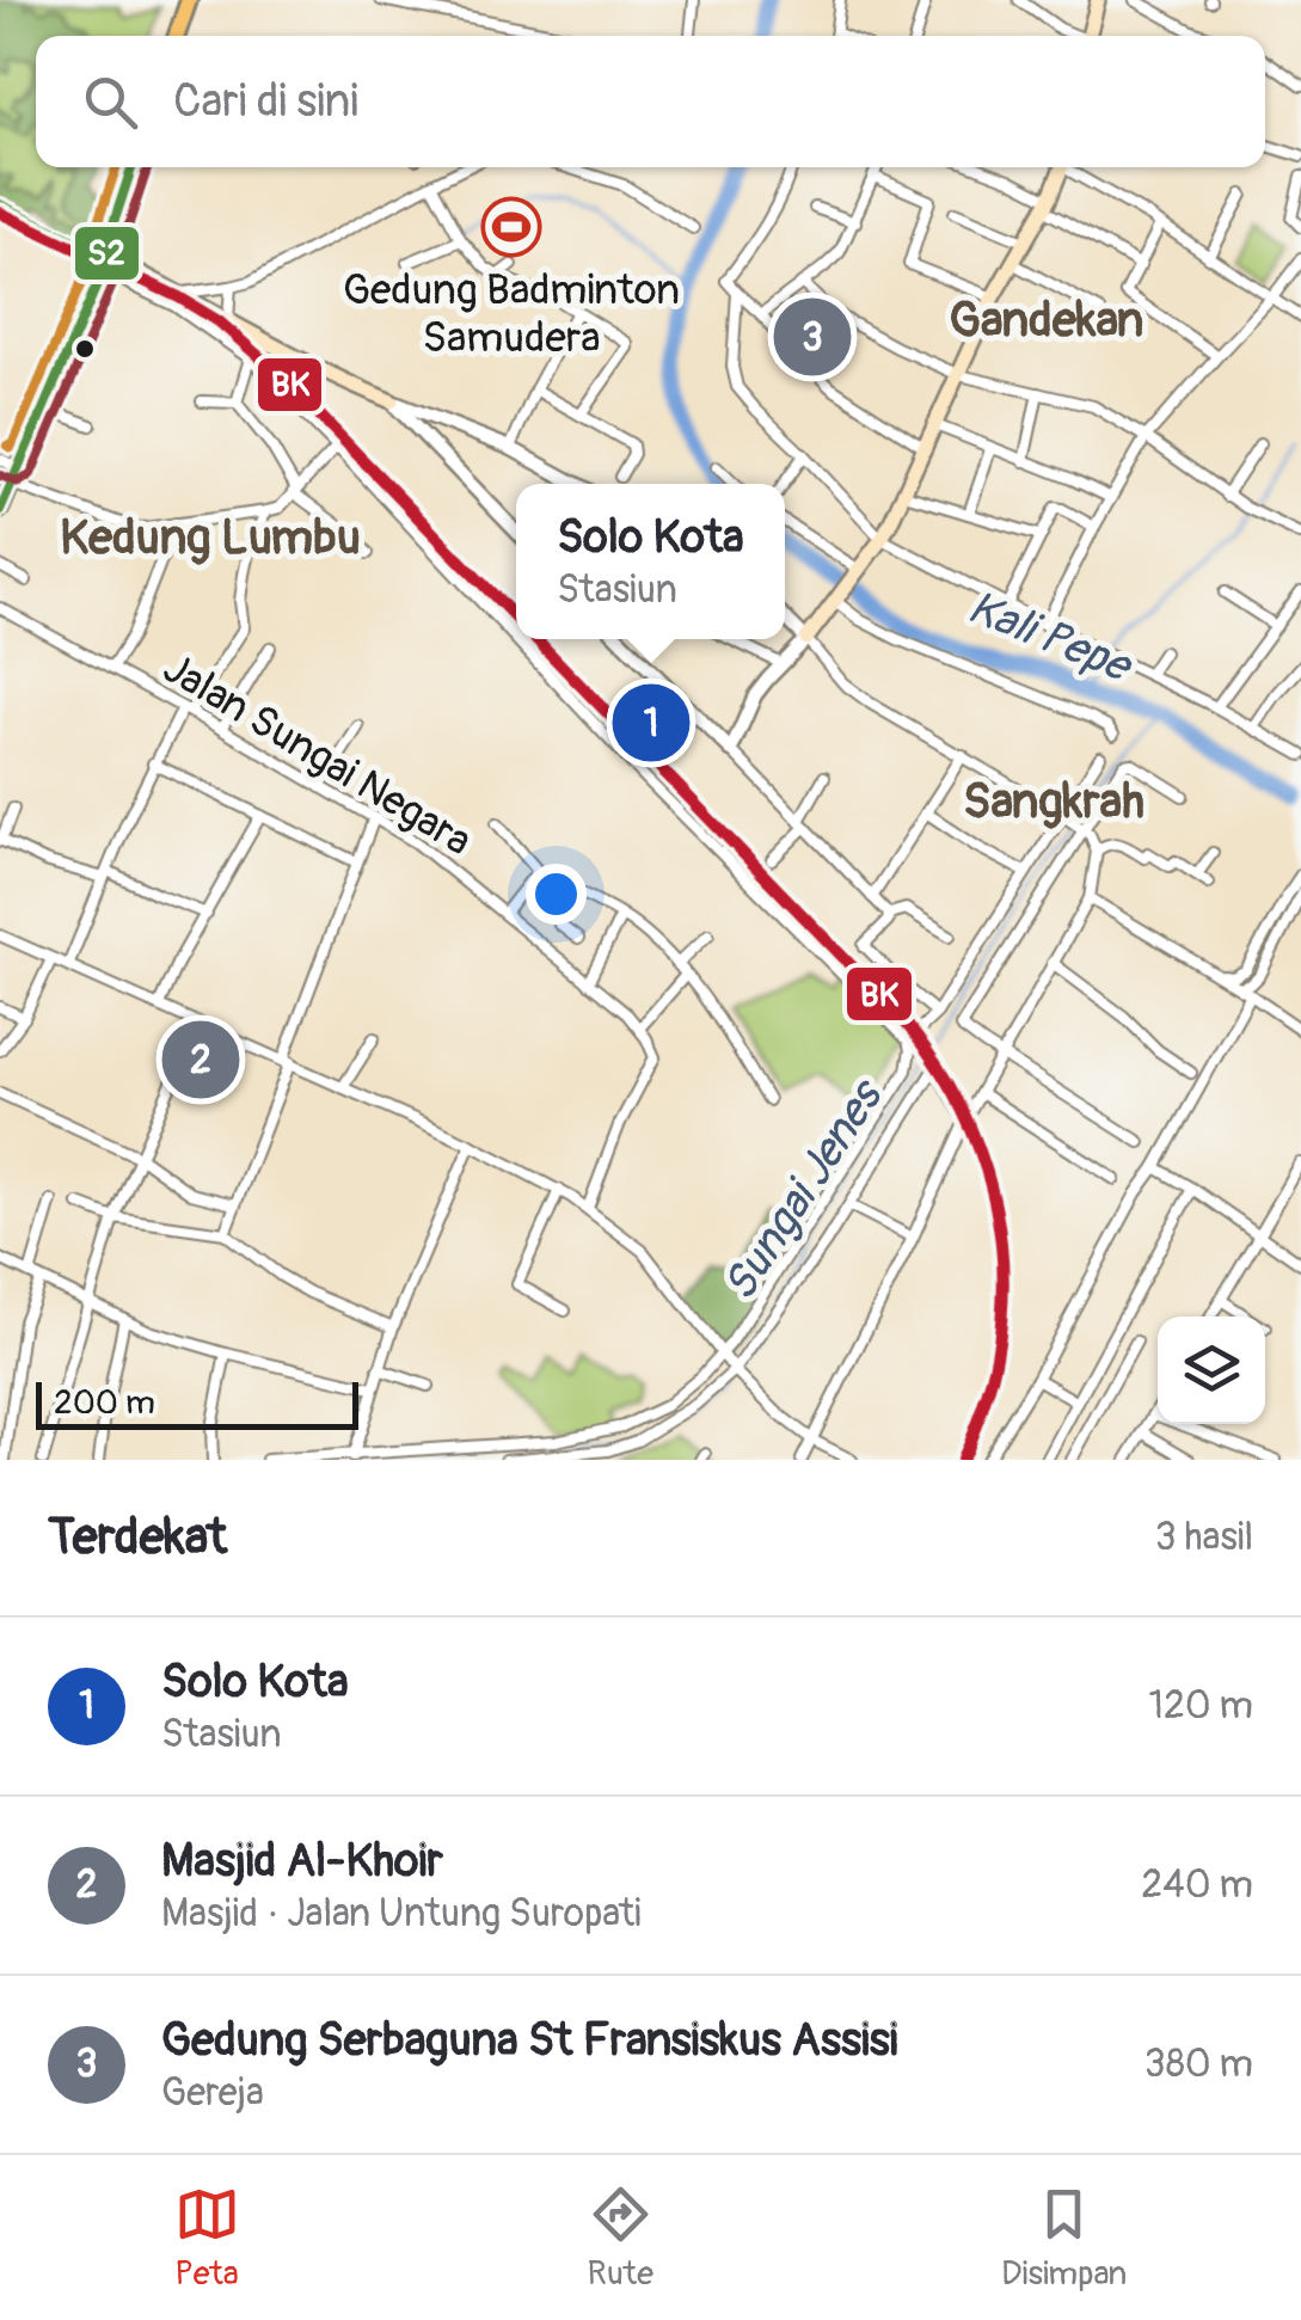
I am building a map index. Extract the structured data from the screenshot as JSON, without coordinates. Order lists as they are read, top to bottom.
{
  "streets": {
    "street": ["Jalan Sungai Negara"]
  },
  "districts": ["Gandekan", "Kedung Lumbu", "Sangkrah"],
  "water": ["Kali Pepe", "Sungai Jenes"],
  "places": {
    "sports": ["Gedung Badminton Samudera"]
  },
  "lines": ["transit line S2", "transit line BK"],
  "scale_bar": "200 m",
  "page": {
    "search": "Cari di sini",
    "pins": ["3", "1", "2"],
    "popup": ["Solo Kota", "Stasiun"],
    "scale": "200 m",
    "heading": ["Terdekat", "3 hasil"],
    "list": [
      {
        "mark": "1",
        "name": "Solo Kota",
        "note": "Stasiun",
        "value": "120 m"
      },
      {
        "mark": "2",
        "name": "Masjid Al-Khoir",
        "note": "Masjid · Jalan Untung Suropati",
        "value": "240 m"
      },
      {
        "mark": "3",
        "name": "Gedung Serbaguna St Fransiskus Assisi",
        "note": "Gereja",
        "value": "380 m"
      }
    ],
    "nav": ["Peta", "Rute", "Disimpan"]
  }
}
